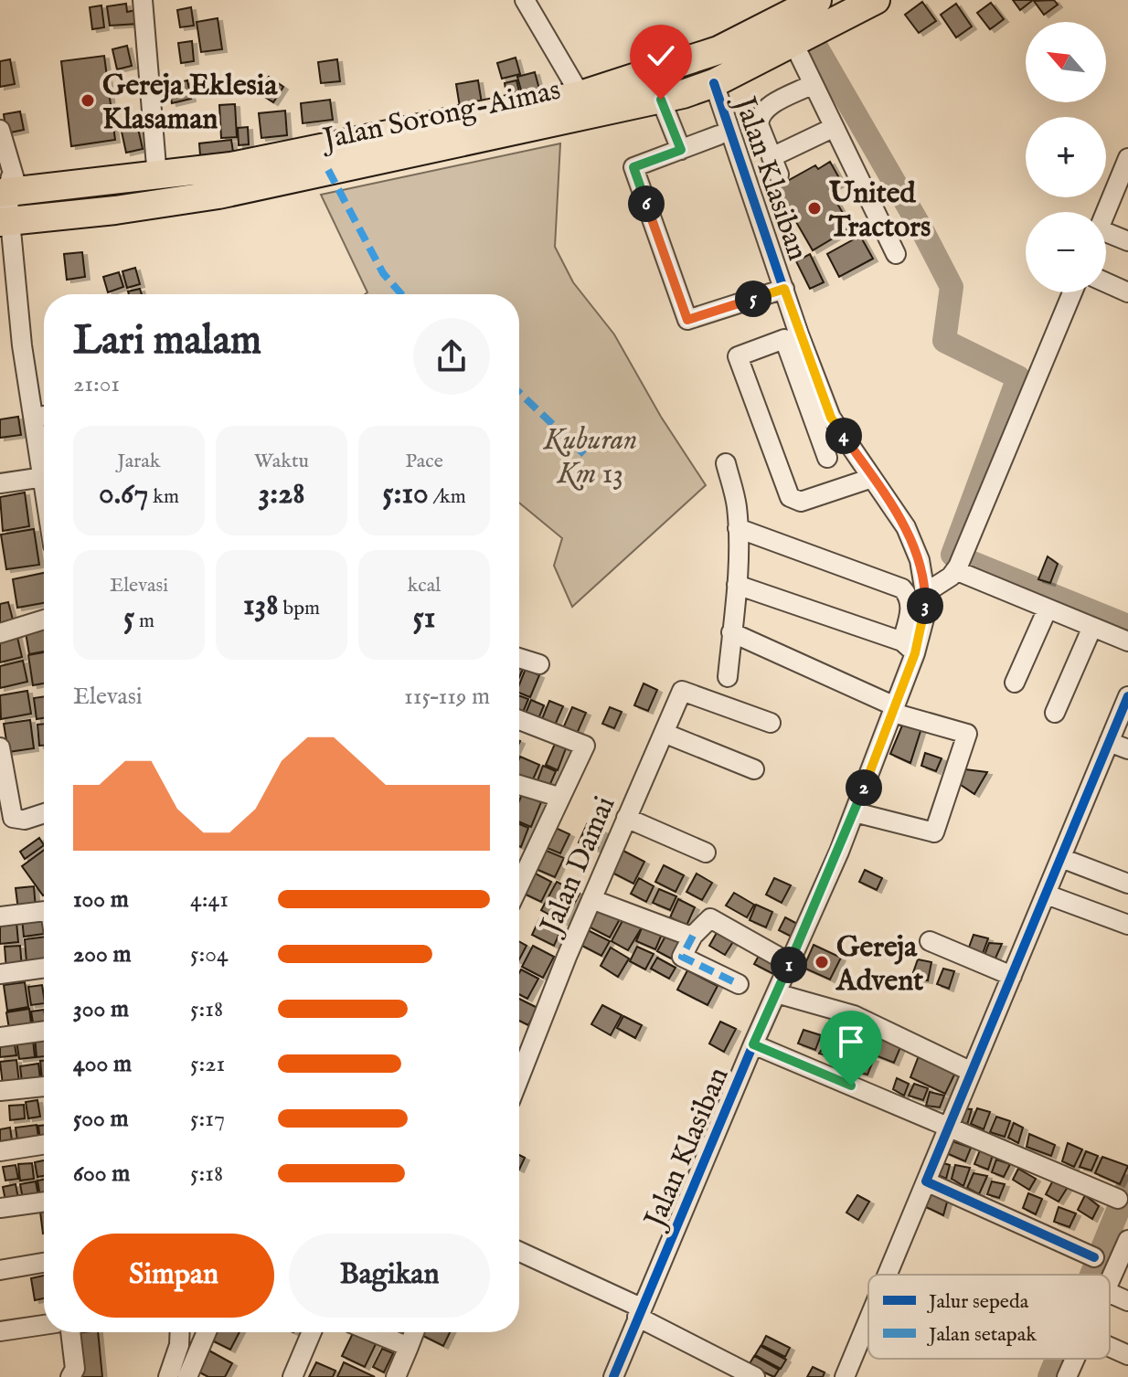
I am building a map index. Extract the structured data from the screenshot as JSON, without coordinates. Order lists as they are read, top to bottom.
{
  "streets": {
    "highway": ["Jalan Sorong-Aimas"],
    "street": ["Jalan Klasiban", "Jalan Damai"]
  },
  "crossings": [
    ["Jalan Sorong-Aimas", "Jalan Klasiban"]
  ],
  "parks": ["Kuburan Km 13"],
  "places": ["Gereja Eklesia Klasaman", "United Tractors", "Gereja Advent"],
  "legend": ["Jalur sepeda", "Jalan setapak"],
  "north": "top left",
  "page": {
    "map_buttons": ["+", "−"],
    "pins": [
      "6",
      "5",
      "4",
      "3",
      "2",
      "1"
    ],
    "heading": ["Lari malam", "21:01"],
    "stats": [
      ["Jarak", "0.67 km"],
      ["Waktu", "3:28"],
      ["Pace", "5:10 /km"],
      ["Elevasi", "5 m"],
      ["138 bpm"],
      ["kcal", "51"]
    ],
    "chart": ["Elevasi", "115–119 m"],
    "list": [
      {
        "name": "100 m",
        "note": "4:41"
      },
      {
        "name": "200 m",
        "note": "5:04"
      },
      {
        "name": "300 m",
        "note": "5:18"
      },
      {
        "name": "400 m",
        "note": "5:21"
      },
      {
        "name": "500 m",
        "note": "5:17"
      },
      {
        "name": "600 m",
        "note": "5:18"
      }
    ],
    "buttons": ["Simpan", "Bagikan"]
  }
}
